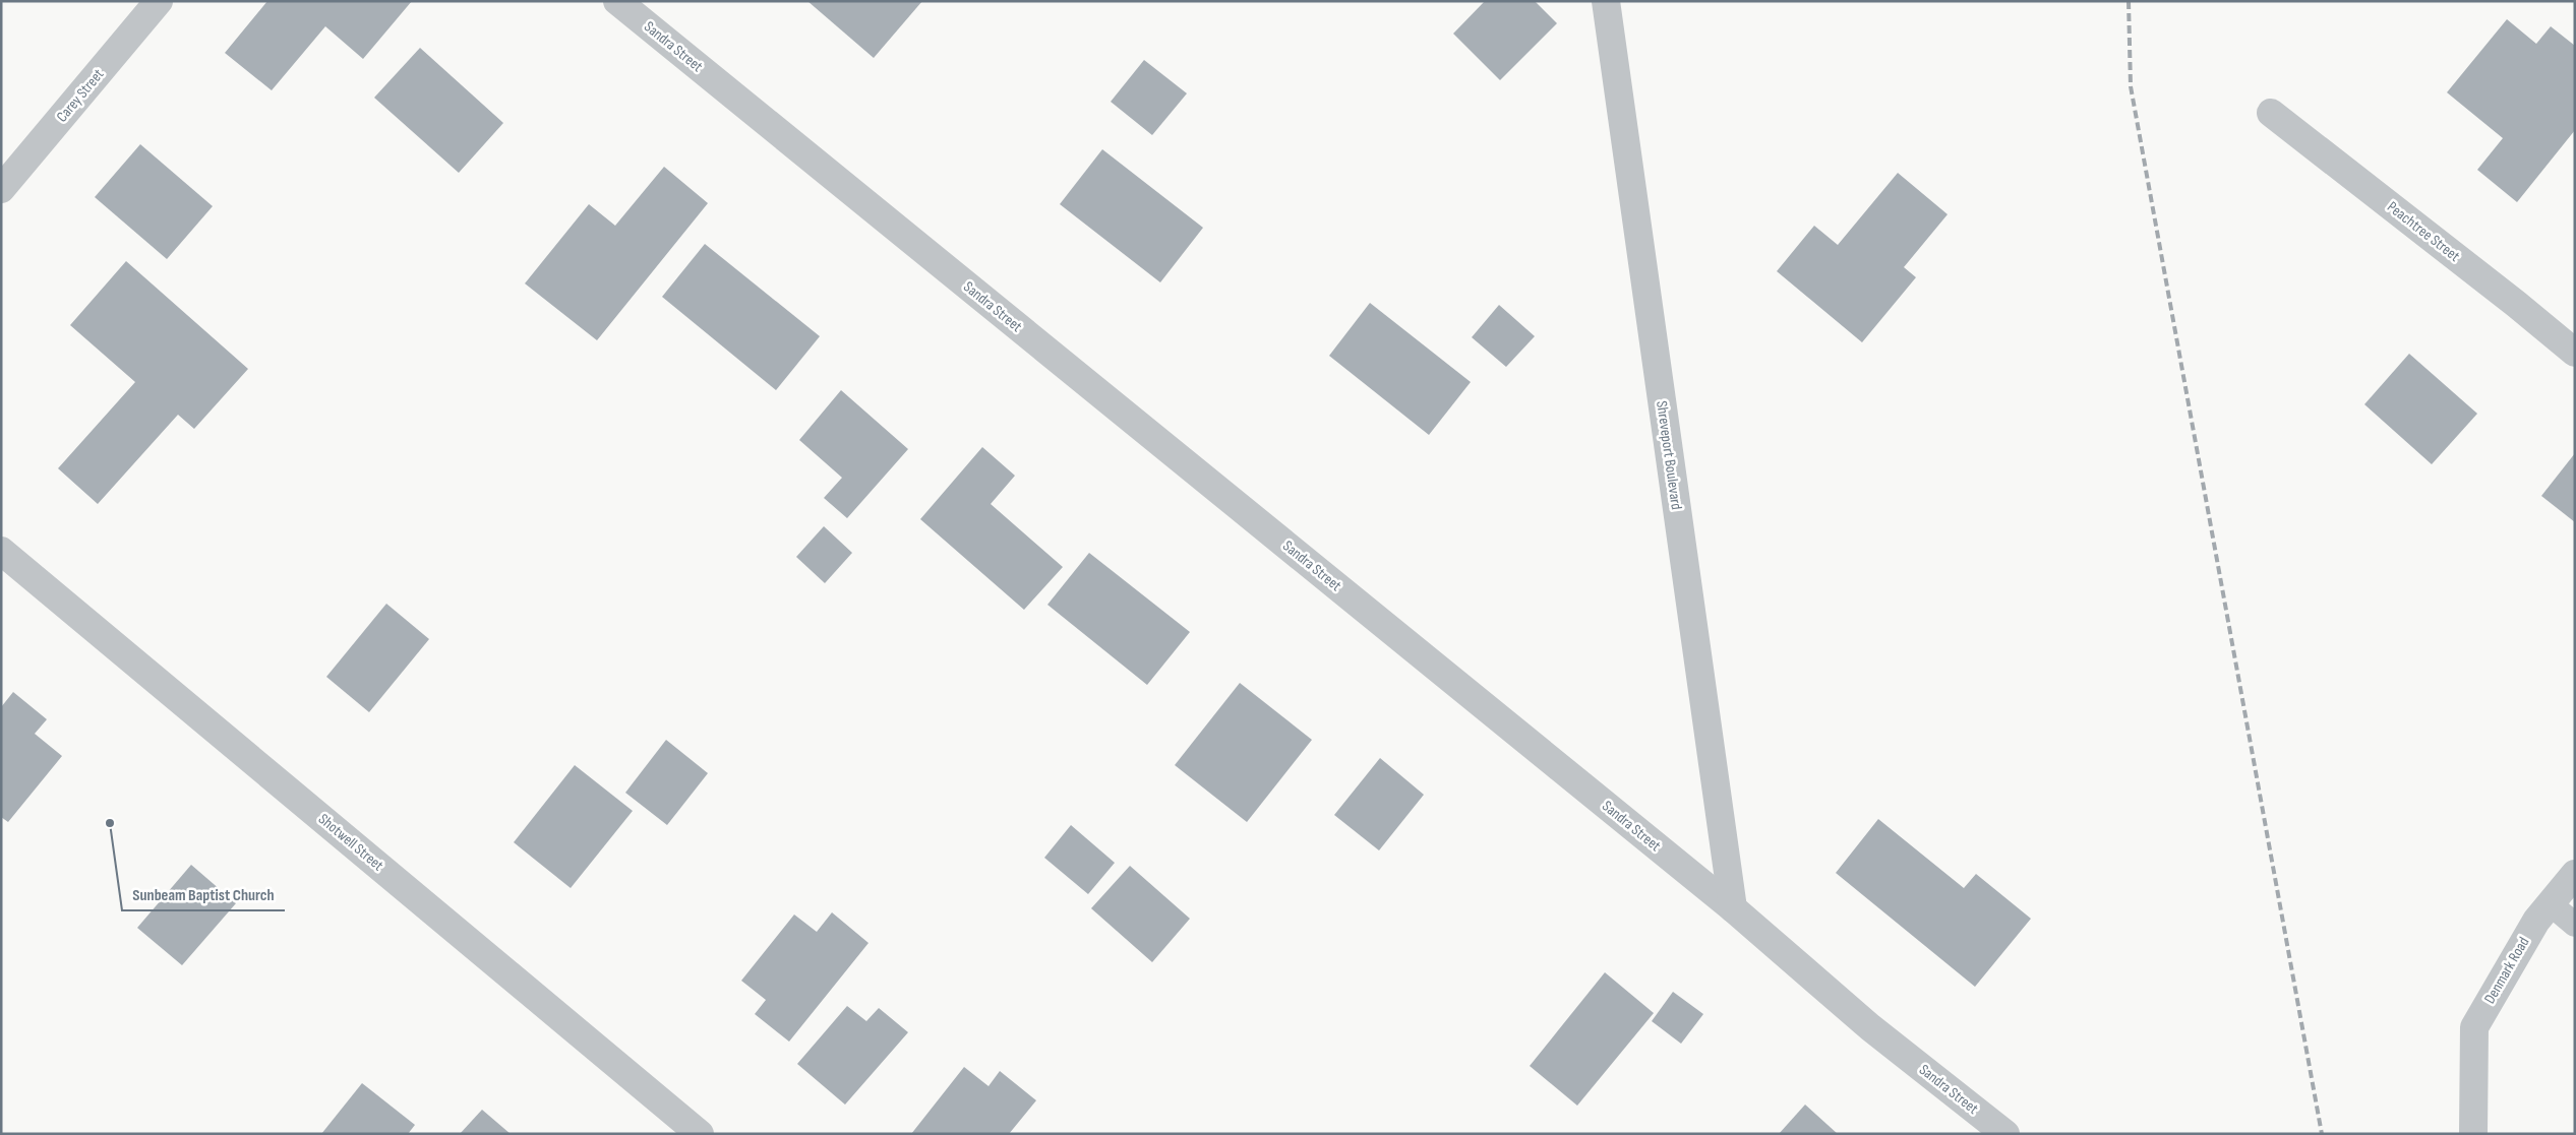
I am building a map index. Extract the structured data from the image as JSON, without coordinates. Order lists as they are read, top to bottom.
{
  "streets": {
    "street": [
      "Sandra Street",
      "Carey Street",
      "Peachtree Street",
      "Shreveport Boulevard",
      "Shotwell Street",
      "Denmark Road"
    ]
  },
  "crossings": [
    ["Sandra Street", "Shreveport Boulevard"]
  ],
  "places": ["Sunbeam Baptist Church"]
}
